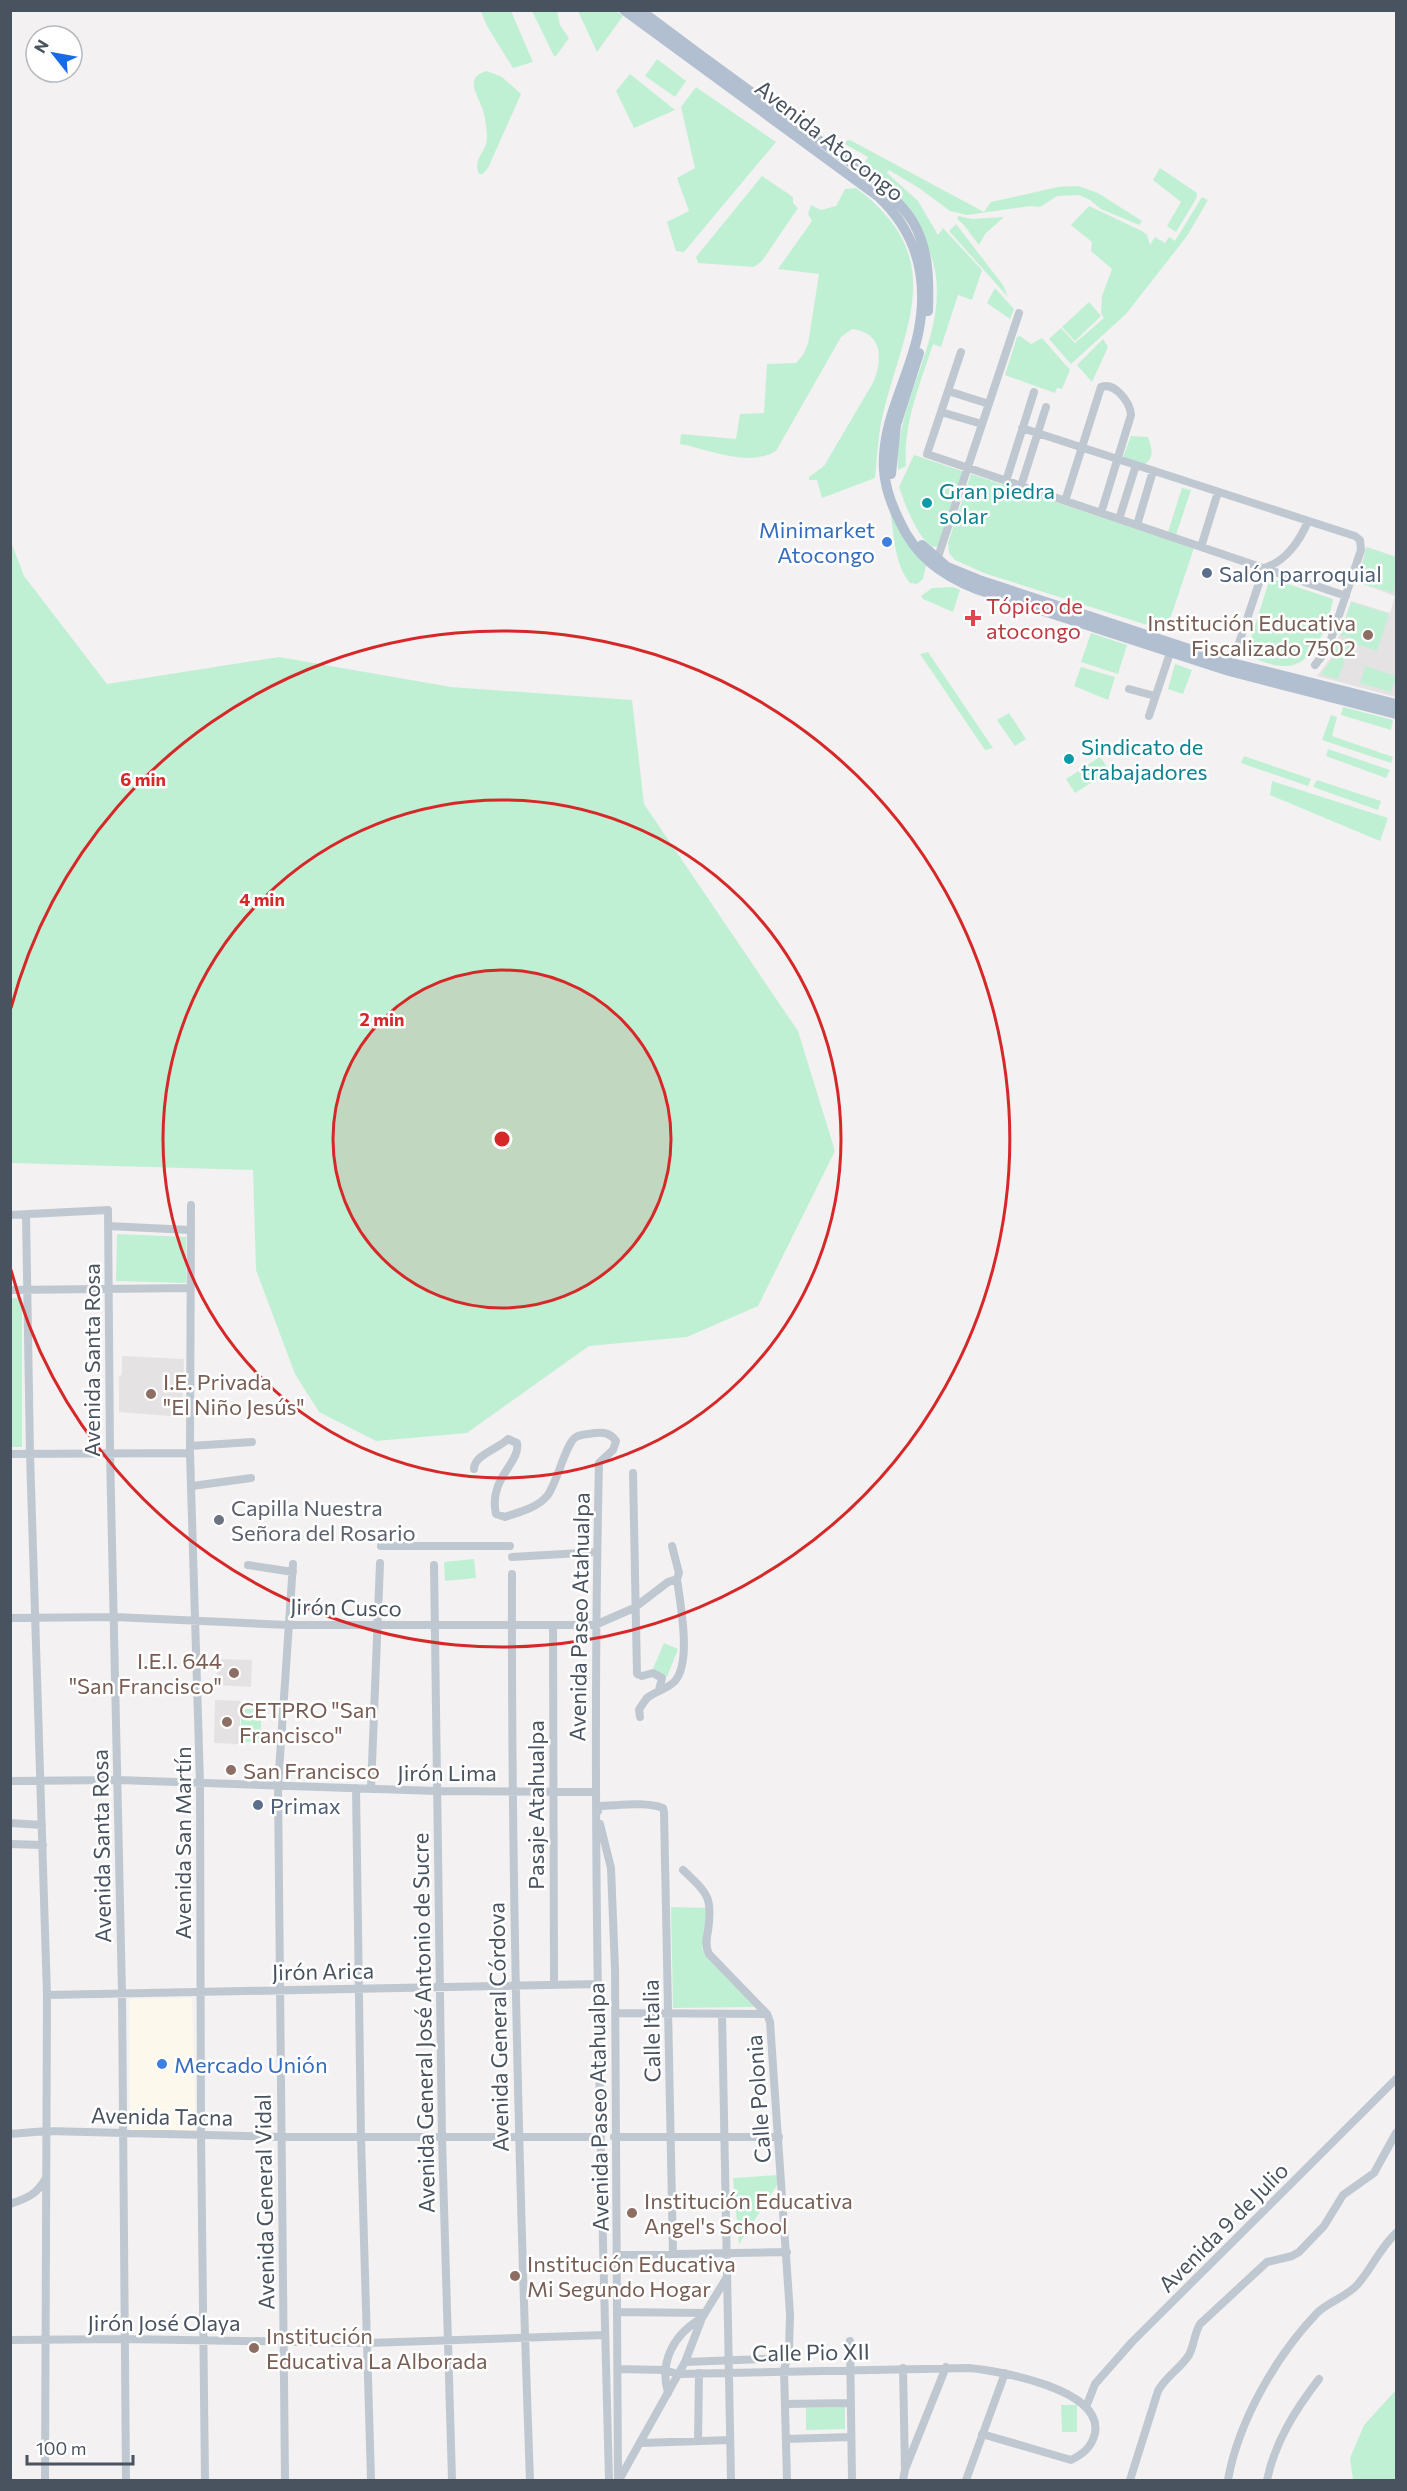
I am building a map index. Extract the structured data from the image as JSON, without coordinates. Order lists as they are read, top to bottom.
{
  "streets": {
    "main road": ["Avenida Atocongo"],
    "street": [
      "Avenida Santa Rosa",
      "Jirón Cusco",
      "Avenida Paseo Atahualpa",
      "Jirón Lima",
      "Pasaje Atahualpa",
      "Avenida San Martín",
      "Jirón Arica",
      "Avenida General José Antonio de Sucre",
      "Avenida General Córdova",
      "Calle Italia",
      "Calle Polonia",
      "Avenida Tacna",
      "Avenida General Vidal",
      "Avenida 9 de Julio",
      "Jirón José Olaya",
      "Calle Pio XII"
    ]
  },
  "crossings": [
    ["Avenida Santa Rosa", "Jirón Cusco"],
    ["Avenida Santa Rosa", "Jirón Lima"],
    ["Avenida Santa Rosa", "Jirón Arica"],
    ["Avenida Santa Rosa", "Avenida Tacna"],
    ["Avenida Santa Rosa", "Jirón José Olaya"],
    ["Jirón Cusco", "Avenida Paseo Atahualpa"],
    ["Jirón Cusco", "Pasaje Atahualpa"],
    ["Jirón Cusco", "Avenida San Martín"],
    ["Jirón Cusco", "Avenida General José Antonio de Sucre"],
    ["Jirón Cusco", "Avenida General Córdova"],
    ["Jirón Cusco", "Avenida General Vidal"],
    ["Avenida Paseo Atahualpa", "Jirón Lima"],
    ["Avenida Paseo Atahualpa", "Jirón Arica"],
    ["Avenida Paseo Atahualpa", "Calle Italia"],
    ["Avenida Paseo Atahualpa", "Avenida Tacna"],
    ["Avenida Paseo Atahualpa", "Jirón José Olaya"],
    ["Avenida Paseo Atahualpa", "Calle Pio XII"],
    ["Jirón Lima", "Pasaje Atahualpa"],
    ["Jirón Lima", "Avenida San Martín"],
    ["Jirón Lima", "Avenida General José Antonio de Sucre"],
    ["Jirón Lima", "Avenida General Córdova"],
    ["Jirón Lima", "Avenida General Vidal"],
    ["Pasaje Atahualpa", "Jirón Arica"],
    ["Avenida San Martín", "Jirón Arica"],
    ["Avenida San Martín", "Avenida Tacna"],
    ["Avenida San Martín", "Jirón José Olaya"],
    ["Jirón Arica", "Avenida General José Antonio de Sucre"],
    ["Jirón Arica", "Avenida General Córdova"],
    ["Jirón Arica", "Avenida General Vidal"],
    ["Avenida General José Antonio de Sucre", "Avenida Tacna"],
    ["Avenida General José Antonio de Sucre", "Jirón José Olaya"],
    ["Avenida General Córdova", "Avenida Tacna"],
    ["Avenida General Córdova", "Jirón José Olaya"],
    ["Calle Polonia", "Calle Pio XII"],
    ["Avenida Tacna", "Avenida General Vidal"],
    ["Avenida General Vidal", "Jirón José Olaya"],
    ["Avenida 9 de Julio", "Calle Pio XII"]
  ],
  "places": {
    "other": [
      "Gran piedra solar",
      "Minimarket Atocongo",
      "Salón parroquial",
      "Institución Educativa Fiscalizado 7502",
      "Sindicato de trabajadores",
      "I.E. Privada \"El Niño Jesús\"",
      "Capilla Nuestra Señora del Rosario",
      "I.E.I. 644 \"San Francisco\"",
      "CETPRO \"San Francisco\"",
      "San Francisco",
      "Primax",
      "Mercado Unión",
      "Institución Educativa Angel's School",
      "Institución Educativa Mi Segundo Hogar",
      "Institución Educativa La Alborada"
    ],
    "health": ["Tópico de atocongo"]
  },
  "scale_bar": "100 m",
  "north": "top left",
  "rings": ["6 min", "4 min", "2 min"]
}
